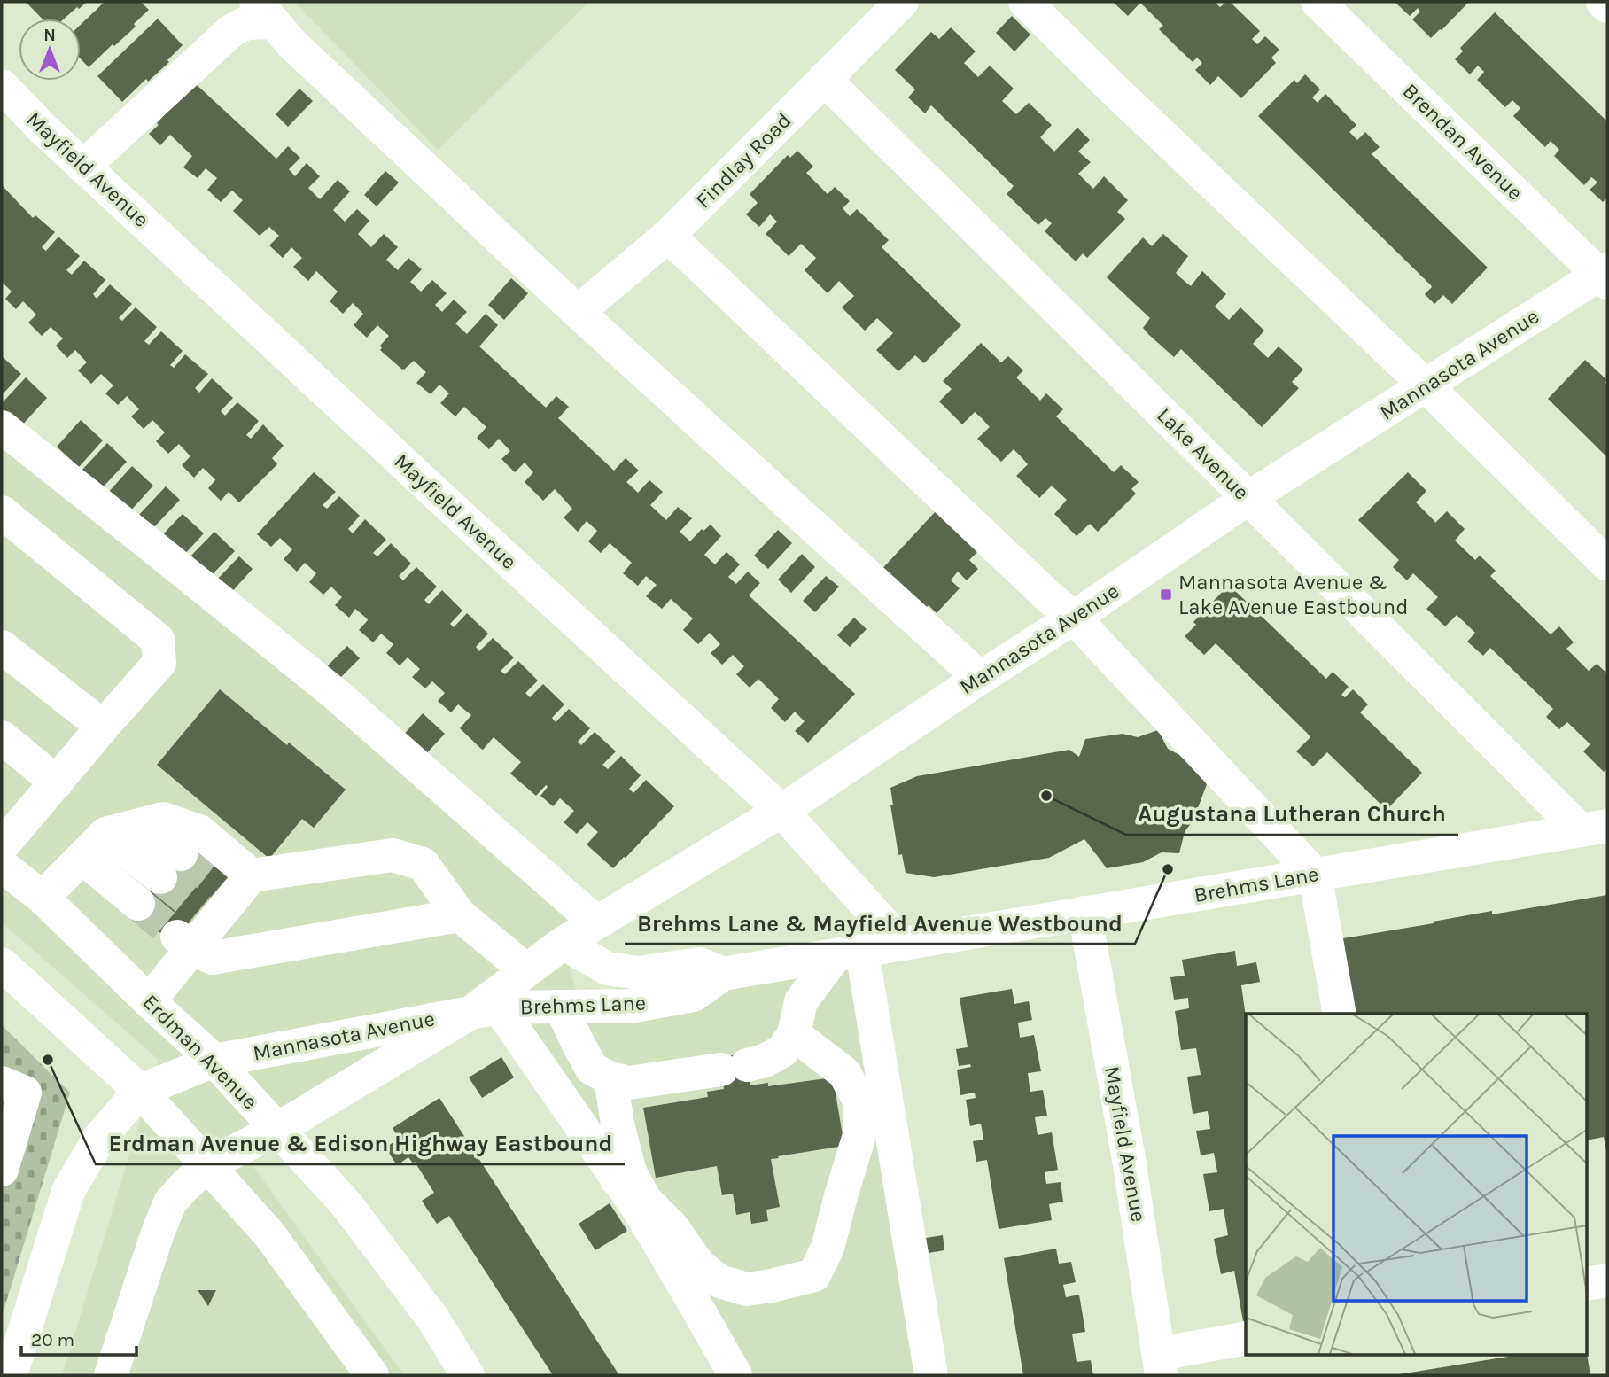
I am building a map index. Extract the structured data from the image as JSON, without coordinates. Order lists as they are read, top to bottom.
{
  "streets": {
    "street": [
      "Brendan Avenue",
      "Findlay Road",
      "Mayfield Avenue",
      "Mannasota Avenue",
      "Lake Avenue",
      "Brehms Lane",
      "Erdman Avenue"
    ]
  },
  "crossings": [
    ["Brendan Avenue", "Mannasota Avenue"],
    ["Findlay Road", "Lake Avenue"],
    ["Mayfield Avenue", "Mannasota Avenue"],
    ["Mayfield Avenue", "Brehms Lane"],
    ["Mannasota Avenue", "Lake Avenue"],
    ["Mannasota Avenue", "Brehms Lane"],
    ["Mannasota Avenue", "Erdman Avenue"],
    ["Lake Avenue", "Brehms Lane"]
  ],
  "places": {
    "transit": ["Mannasota Avenue & Lake Avenue Eastbound"],
    "other": ["Augustana Lutheran Church", "Brehms Lane & Mayfield Avenue Westbound", "Erdman Avenue & Edison Highway Eastbound"]
  },
  "scale_bar": "20 m",
  "north": "top"
}
